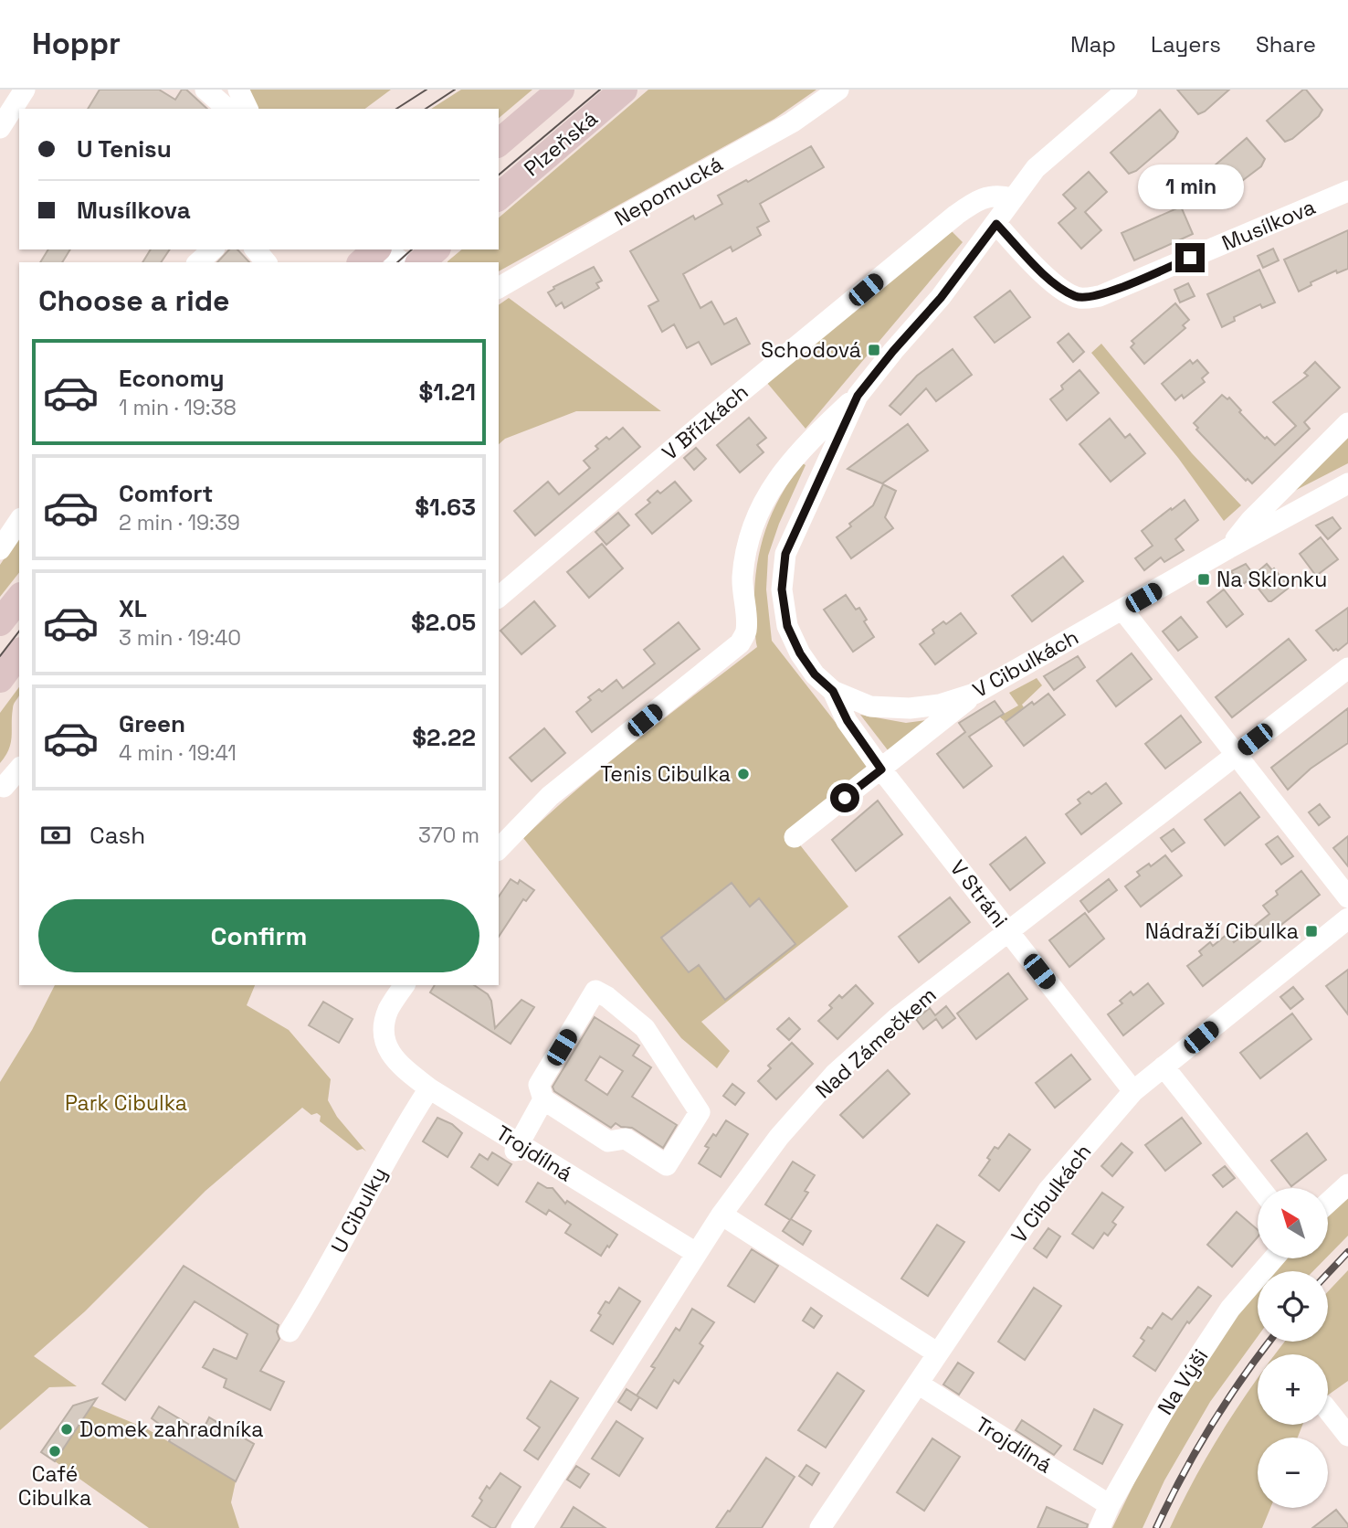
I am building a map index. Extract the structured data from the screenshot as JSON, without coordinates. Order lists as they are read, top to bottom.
{
  "streets": {
    "main road": ["Plzeňská"],
    "street": [
      "Nepomucká",
      "Musílkova",
      "V Břízkách",
      "V Cibulkách",
      "V Stráni",
      "Nad Zámečkem",
      "Trojdílná",
      "U Cibulky",
      "Na Výši"
    ]
  },
  "crossings": [
    ["Musílkova", "V Cibulkách"],
    ["V Břízkách", "V Cibulkách"],
    ["V Cibulkách", "V Stráni"],
    ["V Cibulkách", "Trojdílná"],
    ["V Stráni", "Nad Zámečkem"],
    ["Nad Zámečkem", "Trojdílná"],
    ["Trojdílná", "U Cibulky"],
    ["Trojdílná", "Na Výši"]
  ],
  "parks": ["Park Cibulka"],
  "places": {
    "transit": ["Schodová", "Na Sklonku", "Nádraží Cibulka"],
    "other": ["Tenis Cibulka", "Domek zahradníka", "Café Cibulka"]
  },
  "north": "top left",
  "page": {
    "header": "Hoppr",
    "nav": ["Map", "Layers", "Share"],
    "banner": ["U Tenisu", "Musílkova"],
    "bubble": "1 min",
    "heading": "Choose a ride",
    "list": [
      {
        "name": "Economy",
        "note": "1 min · 19:38",
        "value": "$1.21"
      },
      {
        "name": "Comfort",
        "note": "2 min · 19:39",
        "value": "$1.63"
      },
      {
        "name": "XL",
        "note": "3 min · 19:40",
        "value": "$2.05"
      },
      {
        "name": "Green",
        "note": "4 min · 19:41",
        "value": "$2.22"
      }
    ],
    "pay": ["Cash", "370 m"],
    "buttons": "Confirm",
    "map_buttons": ["+", "−"]
  }
}
